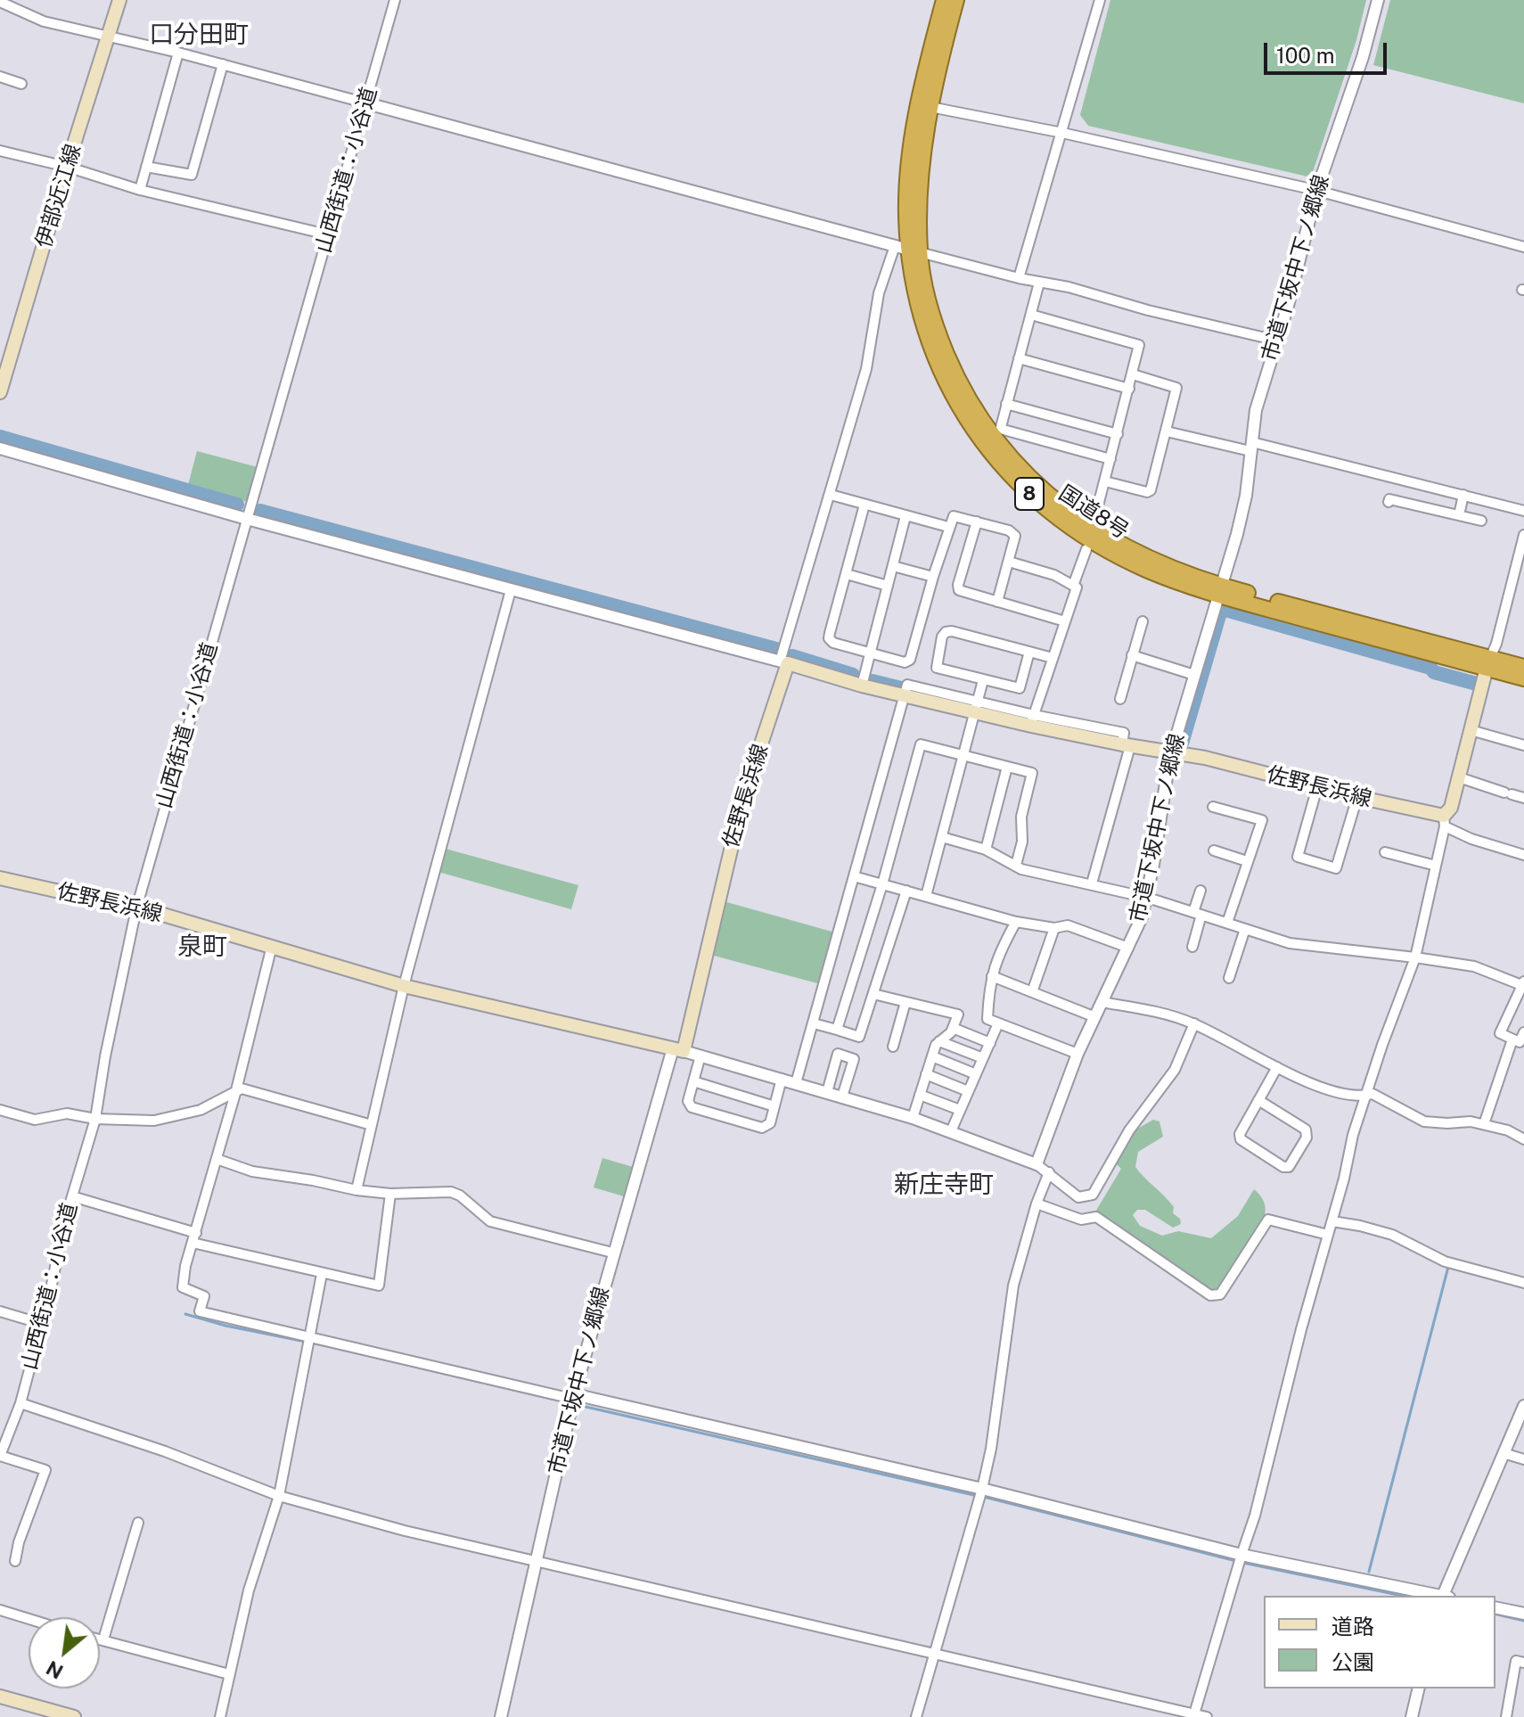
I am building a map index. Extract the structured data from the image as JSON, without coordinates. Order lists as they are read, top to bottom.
{
  "streets": {
    "highway": ["8", "国道8号"],
    "main road": ["伊部近江線", "佐野長浜線"],
    "street": ["山西街道：小谷道", "市道下坂中下ノ郷線"]
  },
  "crossings": [
    ["山西街道：小谷道", "佐野長浜線"],
    ["市道下坂中下ノ郷線", "国道8号"],
    ["市道下坂中下ノ郷線", "佐野長浜線"]
  ],
  "districts": ["口分田町", "泉町", "新庄寺町"],
  "legend": ["道路", "公園"],
  "scale_bar": "100 m",
  "north": "bottom left"
}
